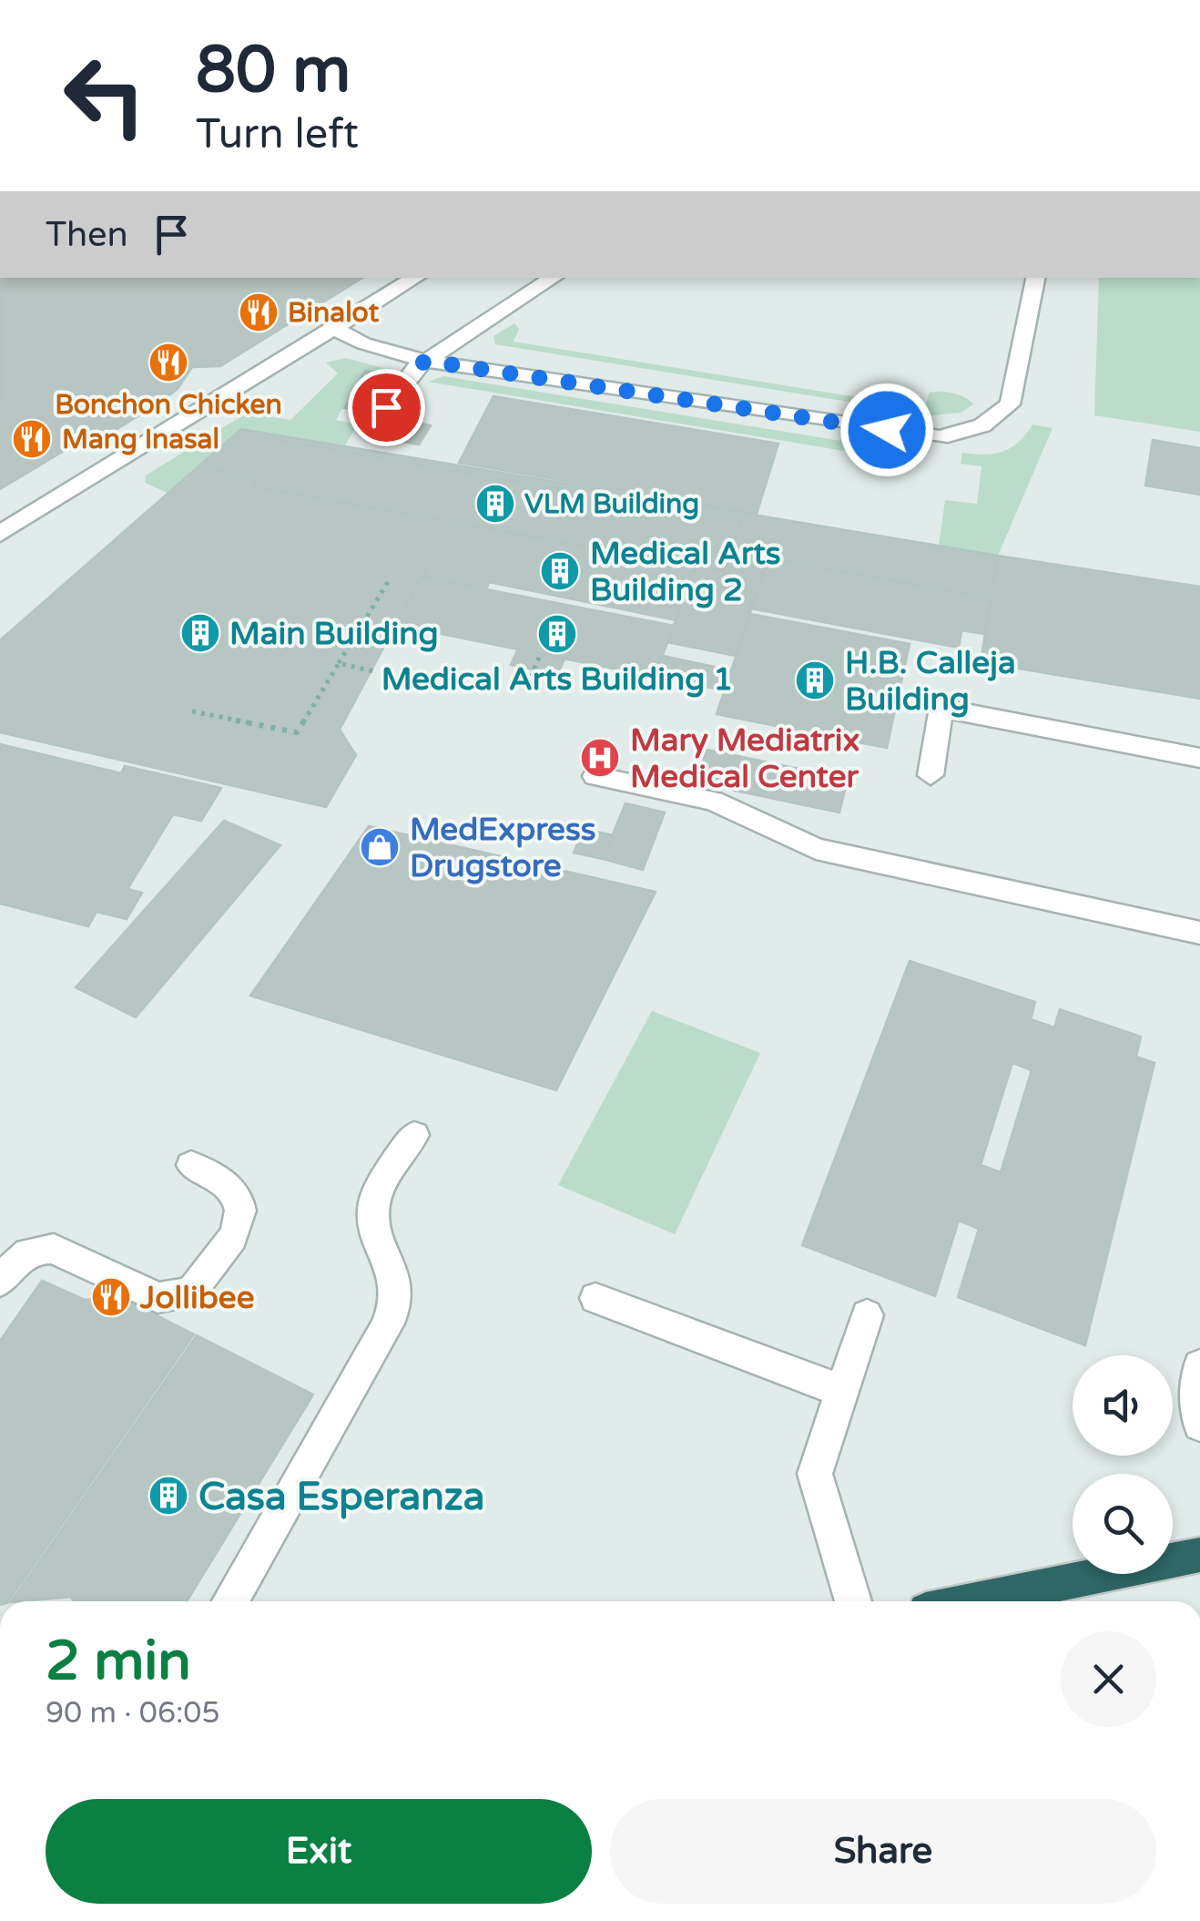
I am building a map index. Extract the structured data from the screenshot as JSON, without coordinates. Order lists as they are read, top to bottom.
{
  "places": {
    "restaurant": [
      "Binalot",
      "Bonchon Chicken",
      "Mang Inasal",
      "Jollibee"
    ],
    "building": [
      "VLM Building",
      "Medical Arts Building 2",
      "Main Building",
      "Medical Arts Building 1",
      "H.B. Calleja Building",
      "Casa Esperanza"
    ],
    "hospital": ["Mary Mediatrix Medical Center"],
    "shop": ["MedExpress Drugstore"]
  },
  "page": {
    "turn": ["80 m", "Turn left"],
    "then": "Then",
    "heading": ["2 min", "90 m · 06:05"],
    "buttons": ["Exit", "Share"]
  }
}
